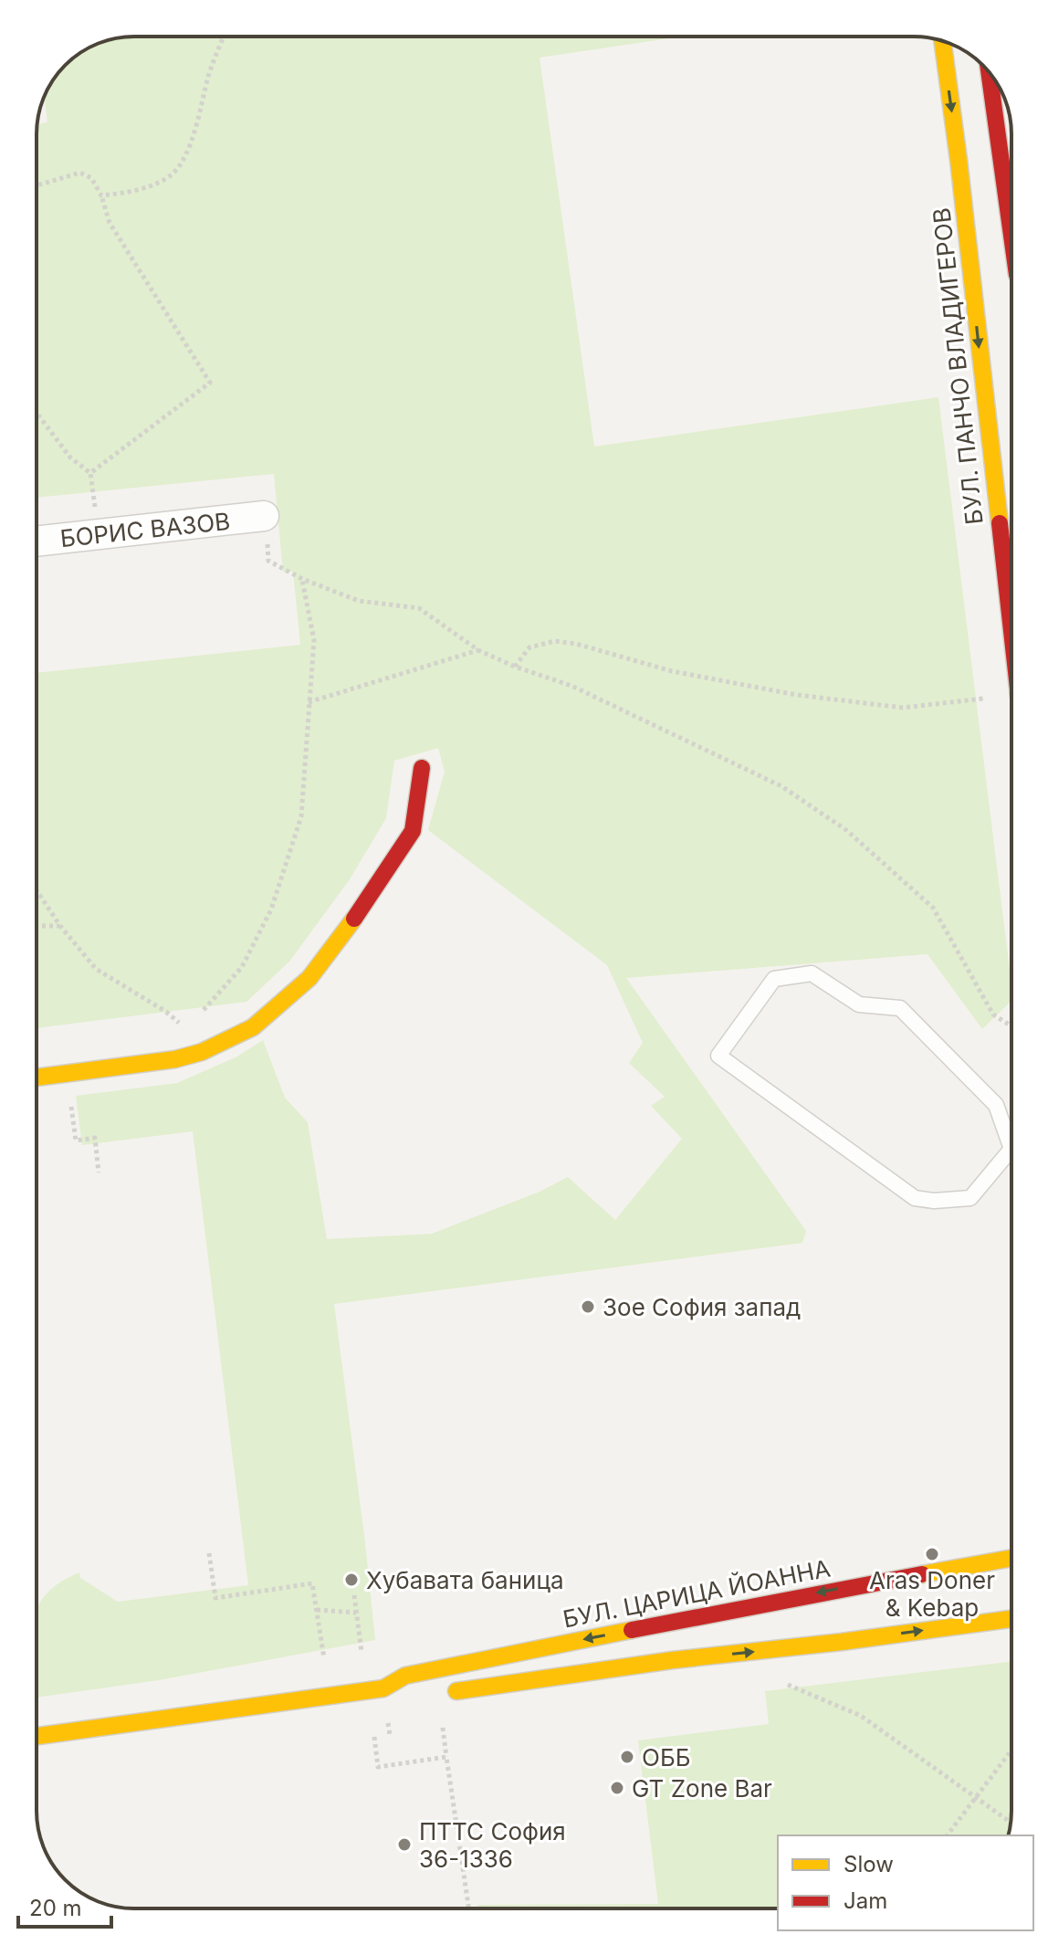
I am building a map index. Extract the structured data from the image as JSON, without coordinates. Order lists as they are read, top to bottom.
{
  "streets": {
    "main road": ["БУЛ. ПАНЧО ВЛАДИГЕРОВ", "БУЛ. ЦАРИЦА ЙОАННА"],
    "street": ["БОРИС ВАЗОВ"]
  },
  "one_way": ["БУЛ. ПАНЧО ВЛАДИГЕРОВ"],
  "places": [
    "Зое София запад",
    "Aras Doner & Kebap",
    "Хубавата баница",
    "ОББ",
    "GT Zone Bar",
    "ПТТС София 36-1336"
  ],
  "legend": ["Slow", "Jam"],
  "scale_bar": "20 m"
}
